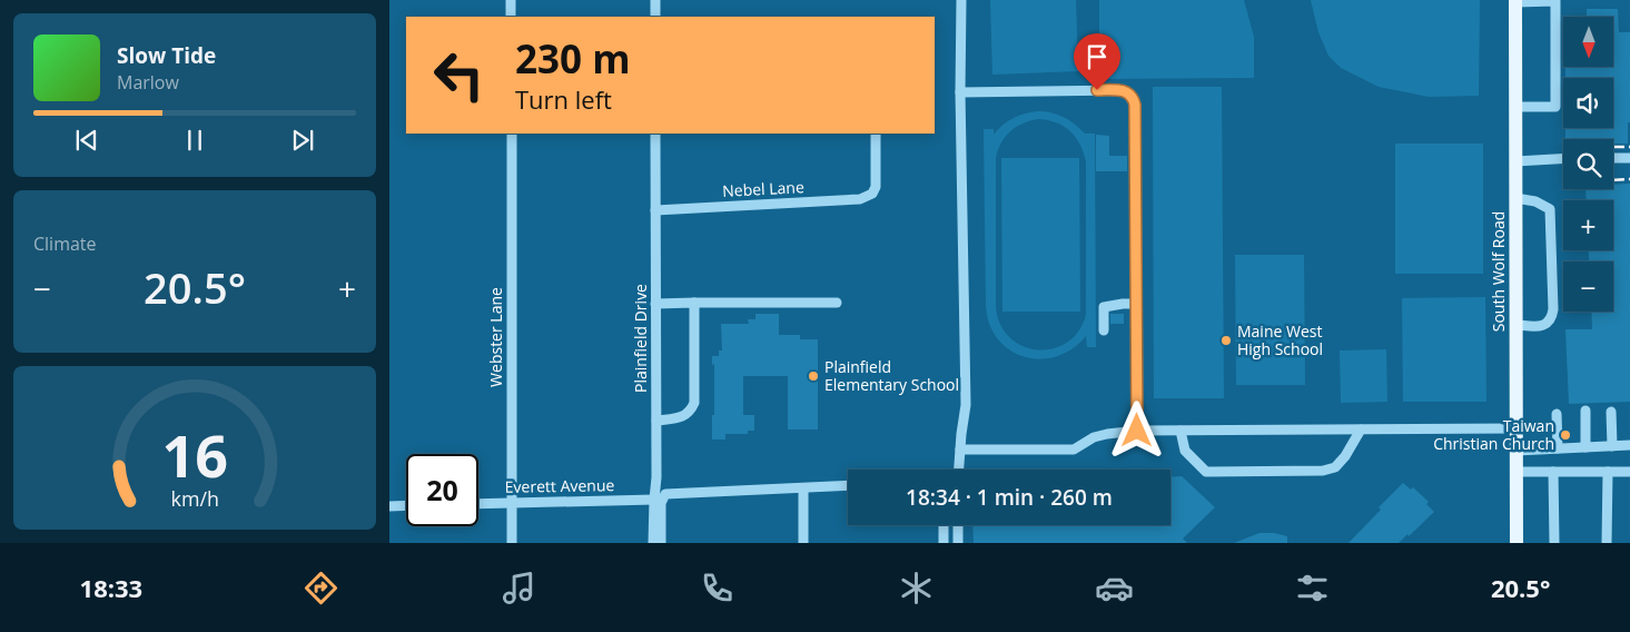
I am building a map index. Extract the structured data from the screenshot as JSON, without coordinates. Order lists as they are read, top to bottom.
{
  "streets": {
    "main road": ["South Wolf Road"],
    "street": [
      "Nebel Lane",
      "Webster Lane",
      "Plainfield Drive",
      "Everett Avenue"
    ]
  },
  "crossings": [
    ["Nebel Lane", "Plainfield Drive"],
    ["Webster Lane", "Everett Avenue"],
    ["Plainfield Drive", "Everett Avenue"]
  ],
  "places": ["Maine West High School", "Plainfield Elementary School", "Taiwan Christian Church"],
  "north": "bottom",
  "page": {
    "map_buttons": ["+", "−"],
    "turn": ["230 m", "Turn left"],
    "song": ["Slow Tide", "Marlow"],
    "tile": "Climate",
    "heat": ["−", "20.5°", "+"],
    "limit": "20",
    "trip": "18:34 · 1 min · 260 m",
    "tabs": ["18:33", "20.5°"],
    "gauge": ["16", "km/h"]
  }
}
